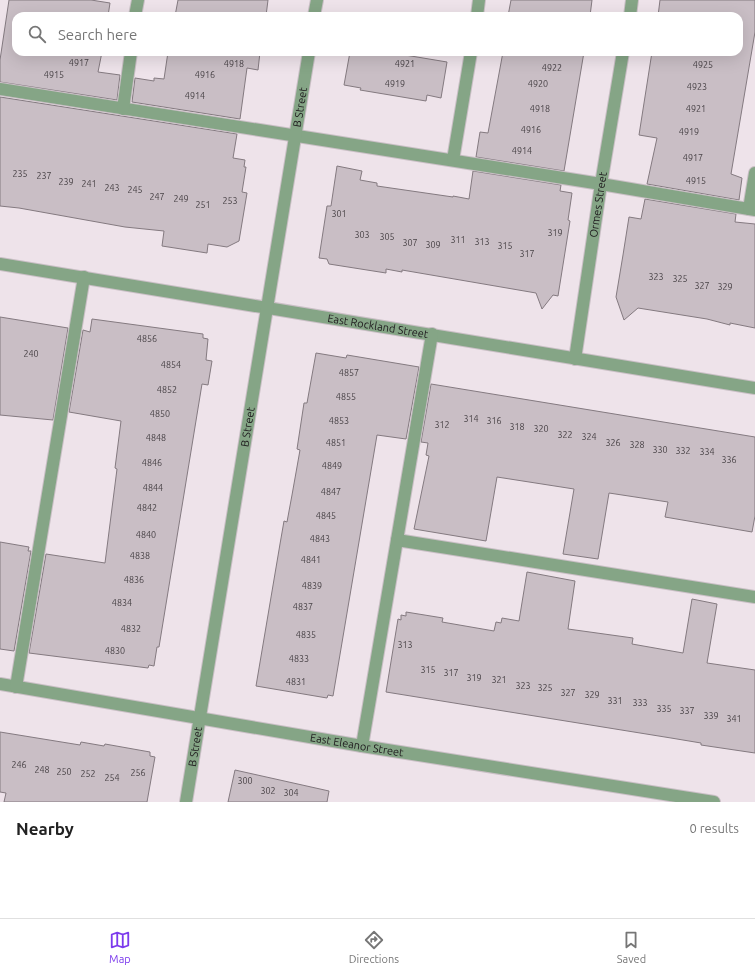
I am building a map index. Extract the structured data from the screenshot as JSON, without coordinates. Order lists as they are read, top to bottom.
{
  "streets": {
    "street": [
      "B Street",
      "Ormes Street",
      "East Rockland Street",
      "East Eleanor Street"
    ]
  },
  "crossings": [
    ["B Street", "East Rockland Street"],
    ["B Street", "East Eleanor Street"],
    ["Ormes Street", "East Rockland Street"]
  ],
  "house_numbers": [
    "4917",
    "4918",
    "4921",
    "4925",
    "4922",
    "4915",
    "4916",
    "4919",
    "4920",
    "4923",
    "4914",
    "4918",
    "4921",
    "4916",
    "4919",
    "4914",
    "4917",
    "235",
    "237",
    "4915",
    "239",
    "241",
    "243",
    "245",
    "247",
    "249",
    "253",
    "251",
    "301",
    "319",
    "303",
    "305",
    "311",
    "313",
    "307",
    "309",
    "315",
    "317",
    "323",
    "325",
    "327",
    "329",
    "4856",
    "240",
    "4854",
    "4857",
    "4852",
    "4855",
    "4850",
    "314",
    "4853",
    "316",
    "312",
    "318",
    "320",
    "322",
    "324",
    "4848",
    "4851",
    "326",
    "328",
    "330",
    "332",
    "334",
    "336",
    "4846",
    "4849",
    "4844",
    "4847",
    "4842",
    "4845",
    "4840",
    "4843",
    "4838",
    "4841",
    "4836",
    "4839",
    "4834",
    "4837",
    "4832",
    "4835",
    "313",
    "4830",
    "4833",
    "315",
    "317",
    "319",
    "321",
    "4831",
    "323",
    "325",
    "327",
    "329",
    "331",
    "333",
    "335",
    "337",
    "339",
    "341",
    "246",
    "248",
    "250",
    "256",
    "252",
    "254",
    "300",
    "302",
    "304"
  ],
  "page": {
    "search": "Search here",
    "heading": ["Nearby", "0 results"],
    "nav": ["Map", "Directions", "Saved"]
  }
}
